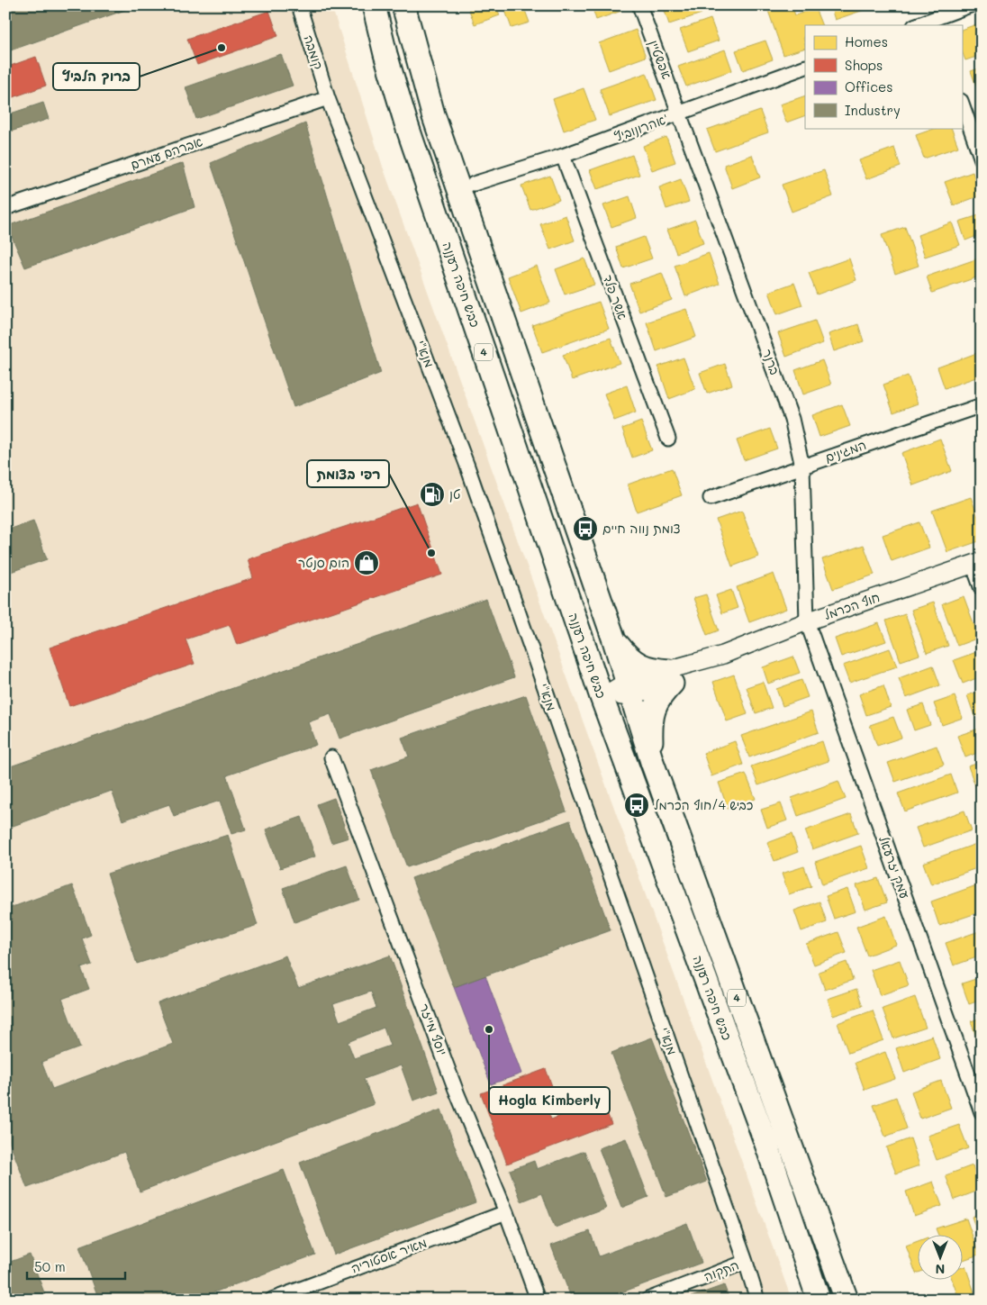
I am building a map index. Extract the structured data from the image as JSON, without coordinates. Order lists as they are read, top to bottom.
{
  "streets": {
    "highway": ["כביש חיפה רעננה", "4"],
    "street": [
      "קומבה",
      "אפשטיין",
      "אהרונוביץ'",
      "אברהם עמרם",
      "אשר פלד",
      "מנא\"י",
      "ברנר",
      "המגינים",
      "חוף הכרמל",
      "עמק יזרעאל",
      "יוסף מייזר",
      "מאיר אסטוריה",
      "התקוה"
    ]
  },
  "crossings": [
    ["קומבה", "אברהם עמרם"],
    ["קומבה", "מנא\"י"],
    ["אפשטיין", "אהרונוביץ'"],
    ["אפשטיין", "ברנר"],
    ["אהרונוביץ'", "אשר פלד"],
    ["אהרונוביץ'", "ברנר"],
    ["אברהם עמרם", "מנא\"י"],
    ["כביש חיפה רעננה", "חוף הכרמל"],
    ["מנא\"י", "התקוה"],
    ["ברנר", "המגינים"],
    ["ברנר", "חוף הכרמל"],
    ["ברנר", "עמק יזרעאל"],
    ["חוף הכרמל", "עמק יזרעאל"],
    ["יוסף מייזר", "מאיר אסטוריה"]
  ],
  "places": {
    "other": ["ברוך הלביץ", "רפי בצומת", "Hogla Kimberly"],
    "fuel station": ["טן"],
    "bus stop": ["צומת נווה חיים", "כביש 4/חוף הכרמל"],
    "shop": ["הום סנטר"]
  },
  "legend": [
    "Homes",
    "Shops",
    "Offices",
    "Industry"
  ],
  "scale_bar": "50 m",
  "north": "bottom"
}
